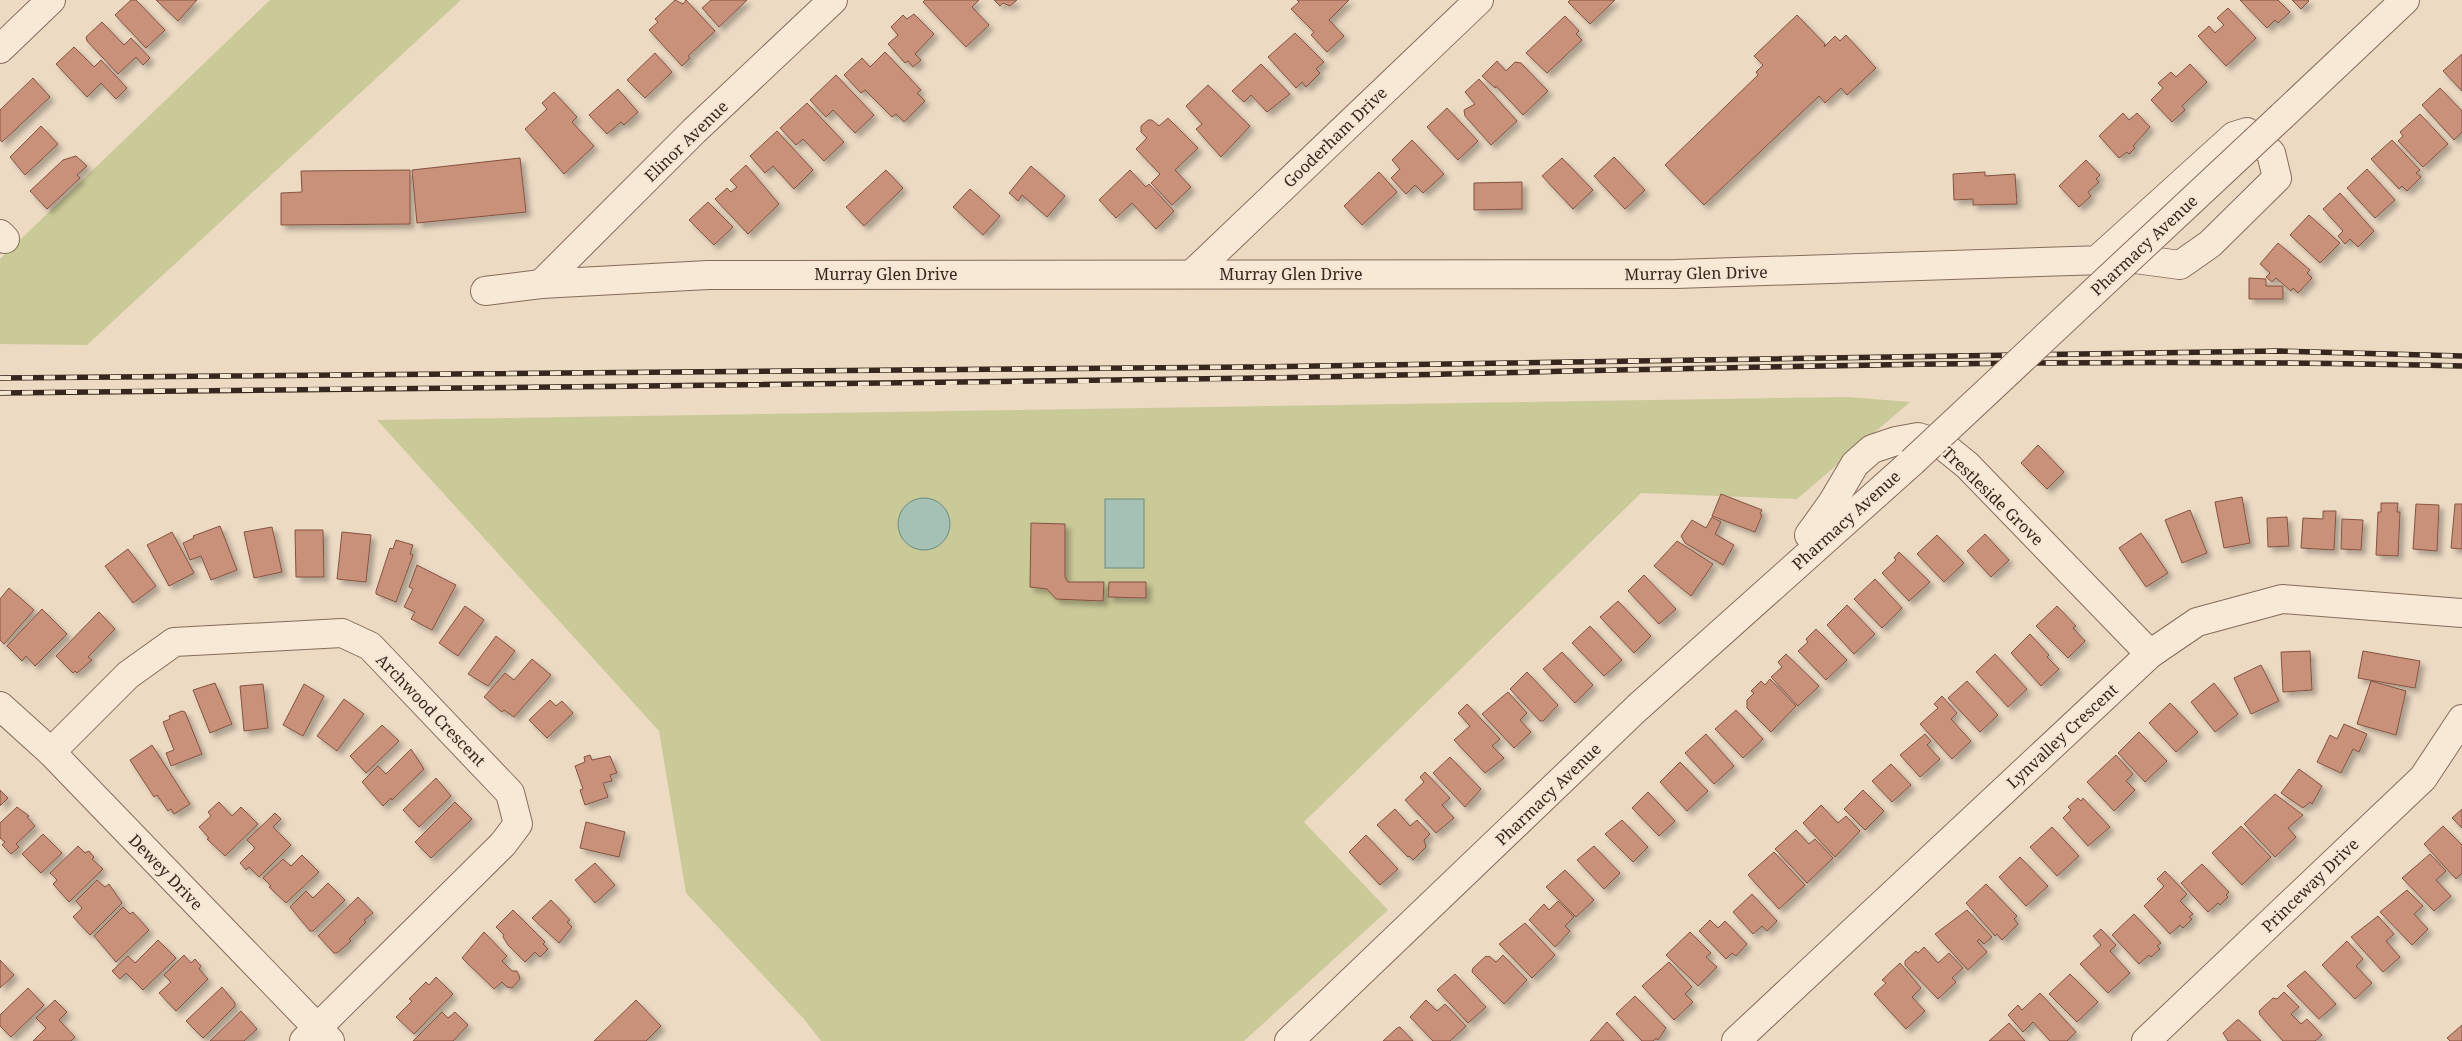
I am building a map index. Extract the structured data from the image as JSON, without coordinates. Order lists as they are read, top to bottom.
{
  "streets": {
    "street": [
      "Gooderham Drive",
      "Elinor Avenue",
      "Pharmacy Avenue",
      "Murray Glen Drive",
      "Trestleside Grove",
      "Archwood Crescent",
      "Lynvalley Crescent",
      "Dewey Drive",
      "Princeway Drive"
    ]
  },
  "crossings": [
    ["Gooderham Drive", "Murray Glen Drive"],
    ["Elinor Avenue", "Murray Glen Drive"],
    ["Trestleside Grove", "Lynvalley Crescent"],
    ["Archwood Crescent", "Dewey Drive"]
  ]
}
